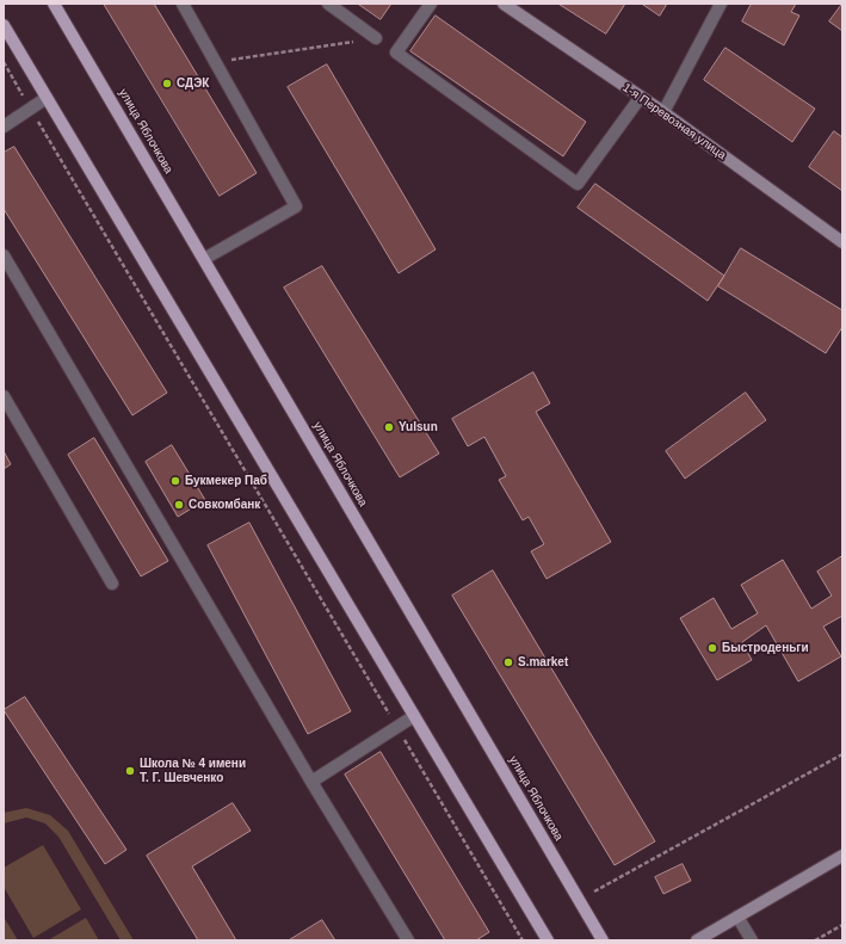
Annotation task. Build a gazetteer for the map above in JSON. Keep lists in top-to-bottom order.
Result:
{
  "streets": {
    "main road": ["1-я Перевозная улица", "улица Яблочкова"]
  },
  "places": [
    "СДЭК",
    "Yulsun",
    "Букмекер Паб",
    "Совкомбанк",
    "Быстроденьги",
    "S.market",
    "Школа № 4 имени Т. Г. Шевченко"
  ]
}
